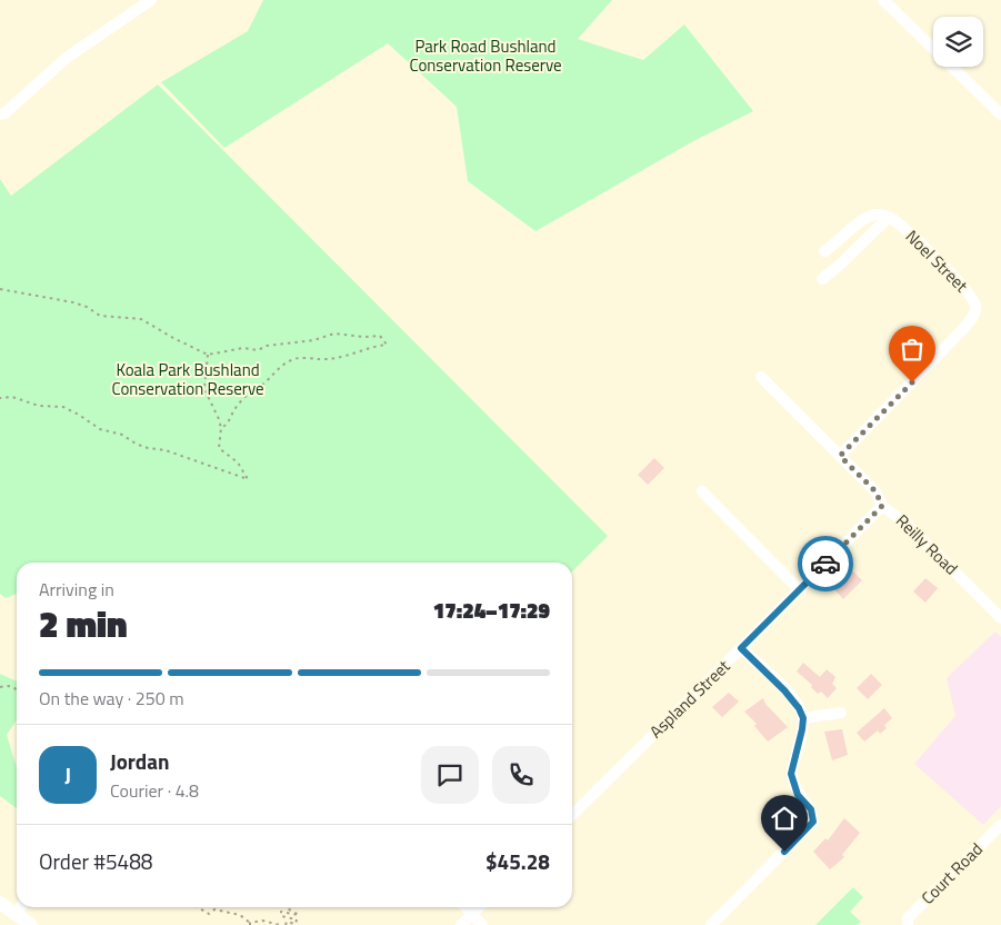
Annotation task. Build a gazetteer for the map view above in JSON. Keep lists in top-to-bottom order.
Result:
{
  "streets": {
    "street": [
      "Noel Street",
      "Reilly Road",
      "Aspland Street",
      "Court Road"
    ]
  },
  "crossings": [
    ["Noel Street", "Reilly Road"],
    ["Reilly Road", "Aspland Street"]
  ],
  "parks": ["Park Road Bushland Conservation Reserve", "Koala Park Bushland Conservation Reserve"],
  "page": {
    "heading": ["2 min", "Arriving in", "17:24–17:29"],
    "panel": [
      "Jordan",
      "Courier · 4.8",
      "Order #5488",
      "$45.28"
    ],
    "bar": "On the way · 250 m",
    "round": "J"
  }
}
